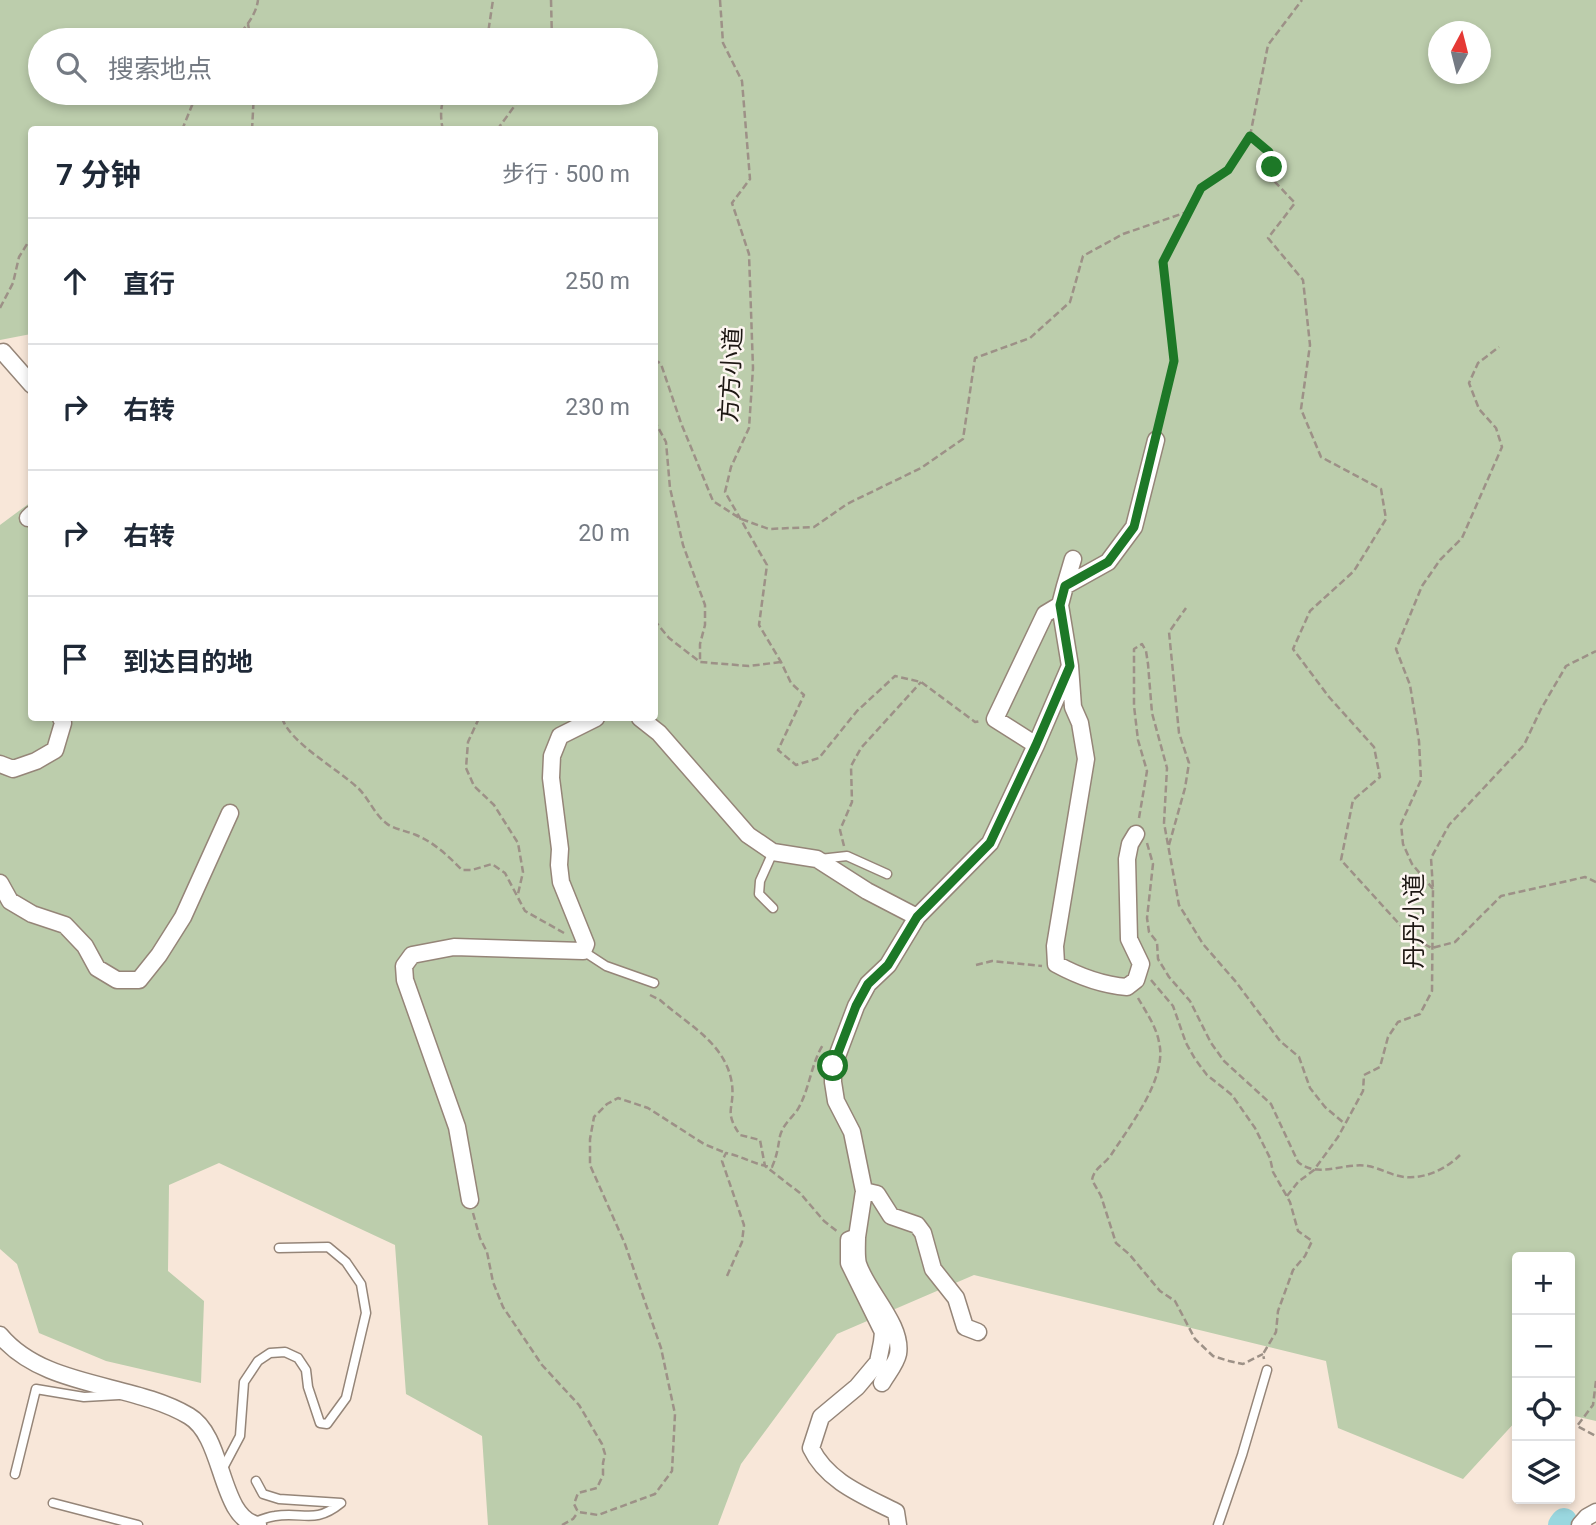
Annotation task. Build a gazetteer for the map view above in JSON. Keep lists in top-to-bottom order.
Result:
{
  "streets": {
    "path": ["方方小道", "丹丹小道"]
  },
  "north": "top",
  "page": {
    "search": "搜索地点",
    "heading": ["7 分钟", "步行 · 500 m"],
    "list": [
      ["直行", "250 m"],
      ["右转", "230 m"],
      ["右转", "20 m"],
      "到达目的地"
    ],
    "map_buttons": ["+", "−"]
  }
}
